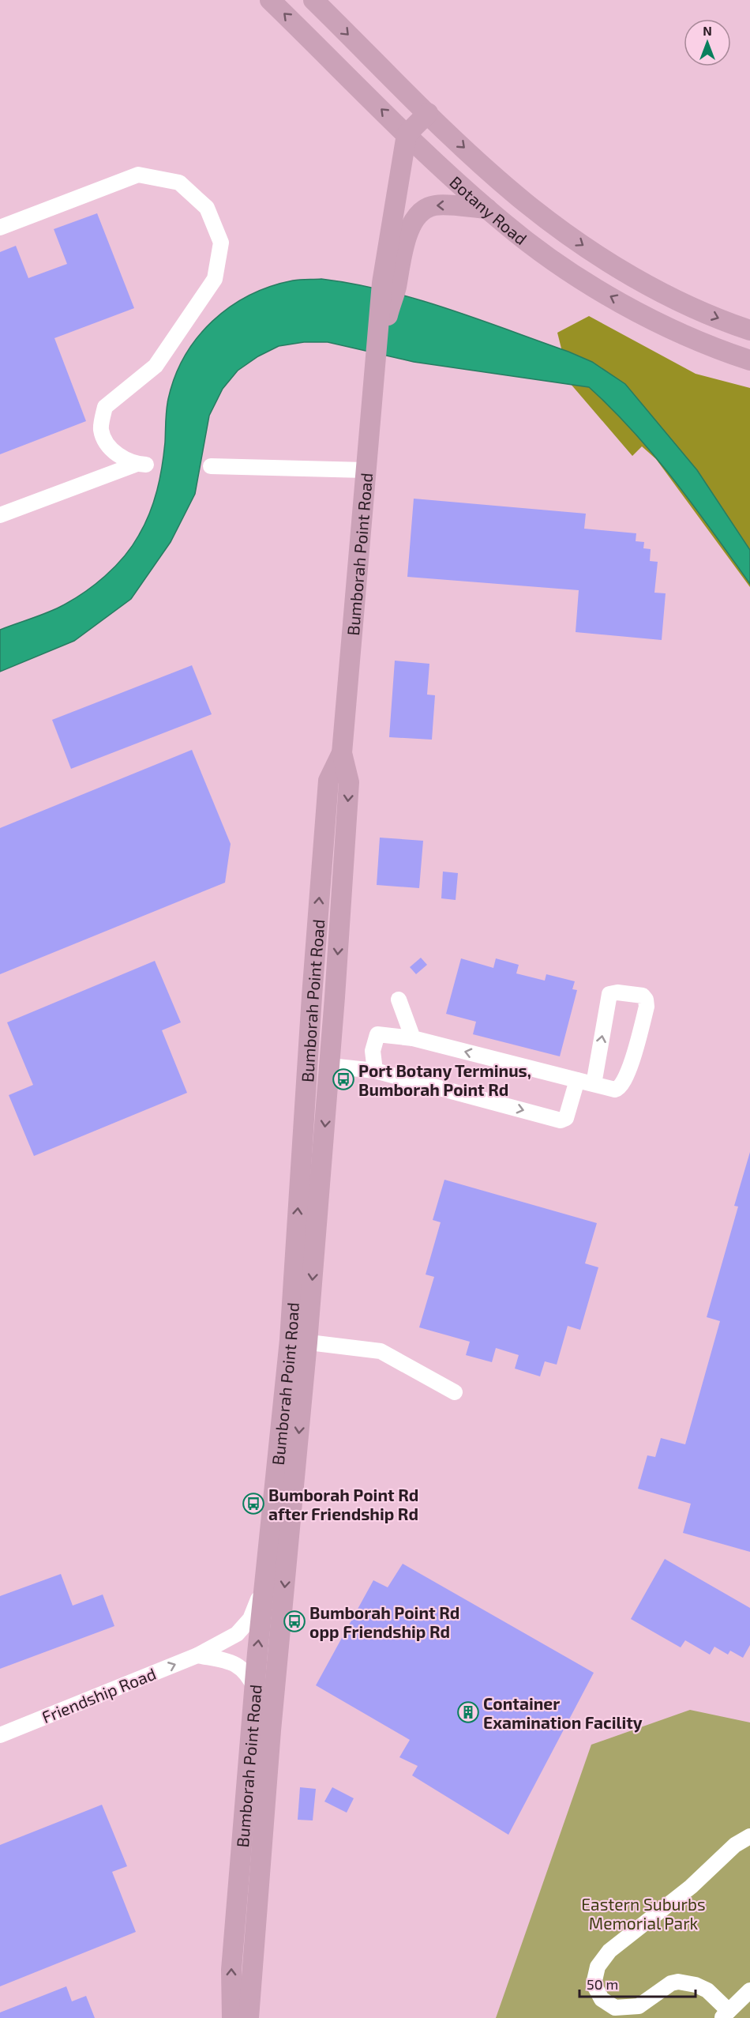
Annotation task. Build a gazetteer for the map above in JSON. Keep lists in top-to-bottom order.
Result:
{
  "streets": {
    "main road": ["Botany Road", "Bumborah Point Road"],
    "street": ["Friendship Road"]
  },
  "crossings": [
    ["Botany Road", "Bumborah Point Road"],
    ["Bumborah Point Road", "Friendship Road"]
  ],
  "one_way": ["Friendship Road"],
  "parks": ["Eastern Suburbs Memorial Park"],
  "places": {
    "bus stop": ["Port Botany Terminus, Bumborah Point Rd", "Bumborah Point Rd after Friendship Rd", "Bumborah Point Rd opp Friendship Rd"],
    "building": ["Container Examination Facility"]
  },
  "scale_bar": "50 m",
  "north": "top"
}
